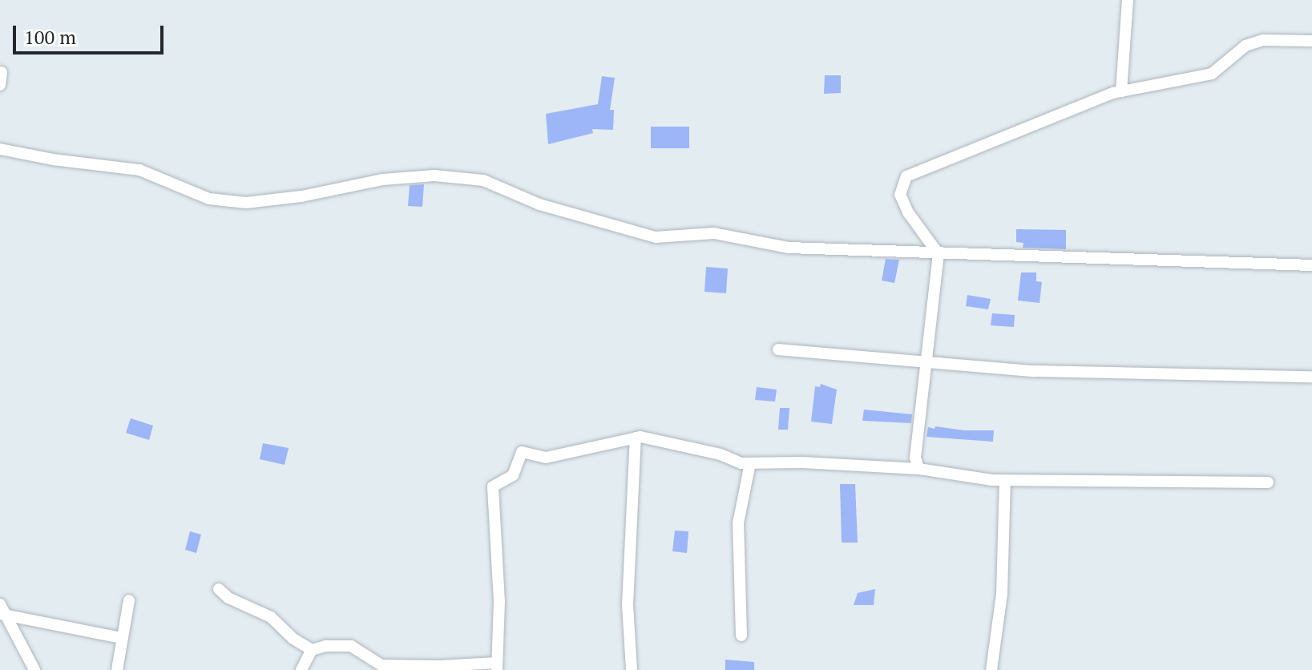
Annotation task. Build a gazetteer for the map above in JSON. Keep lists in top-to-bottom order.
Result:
{
  "scale_bar": "100 m"
}
